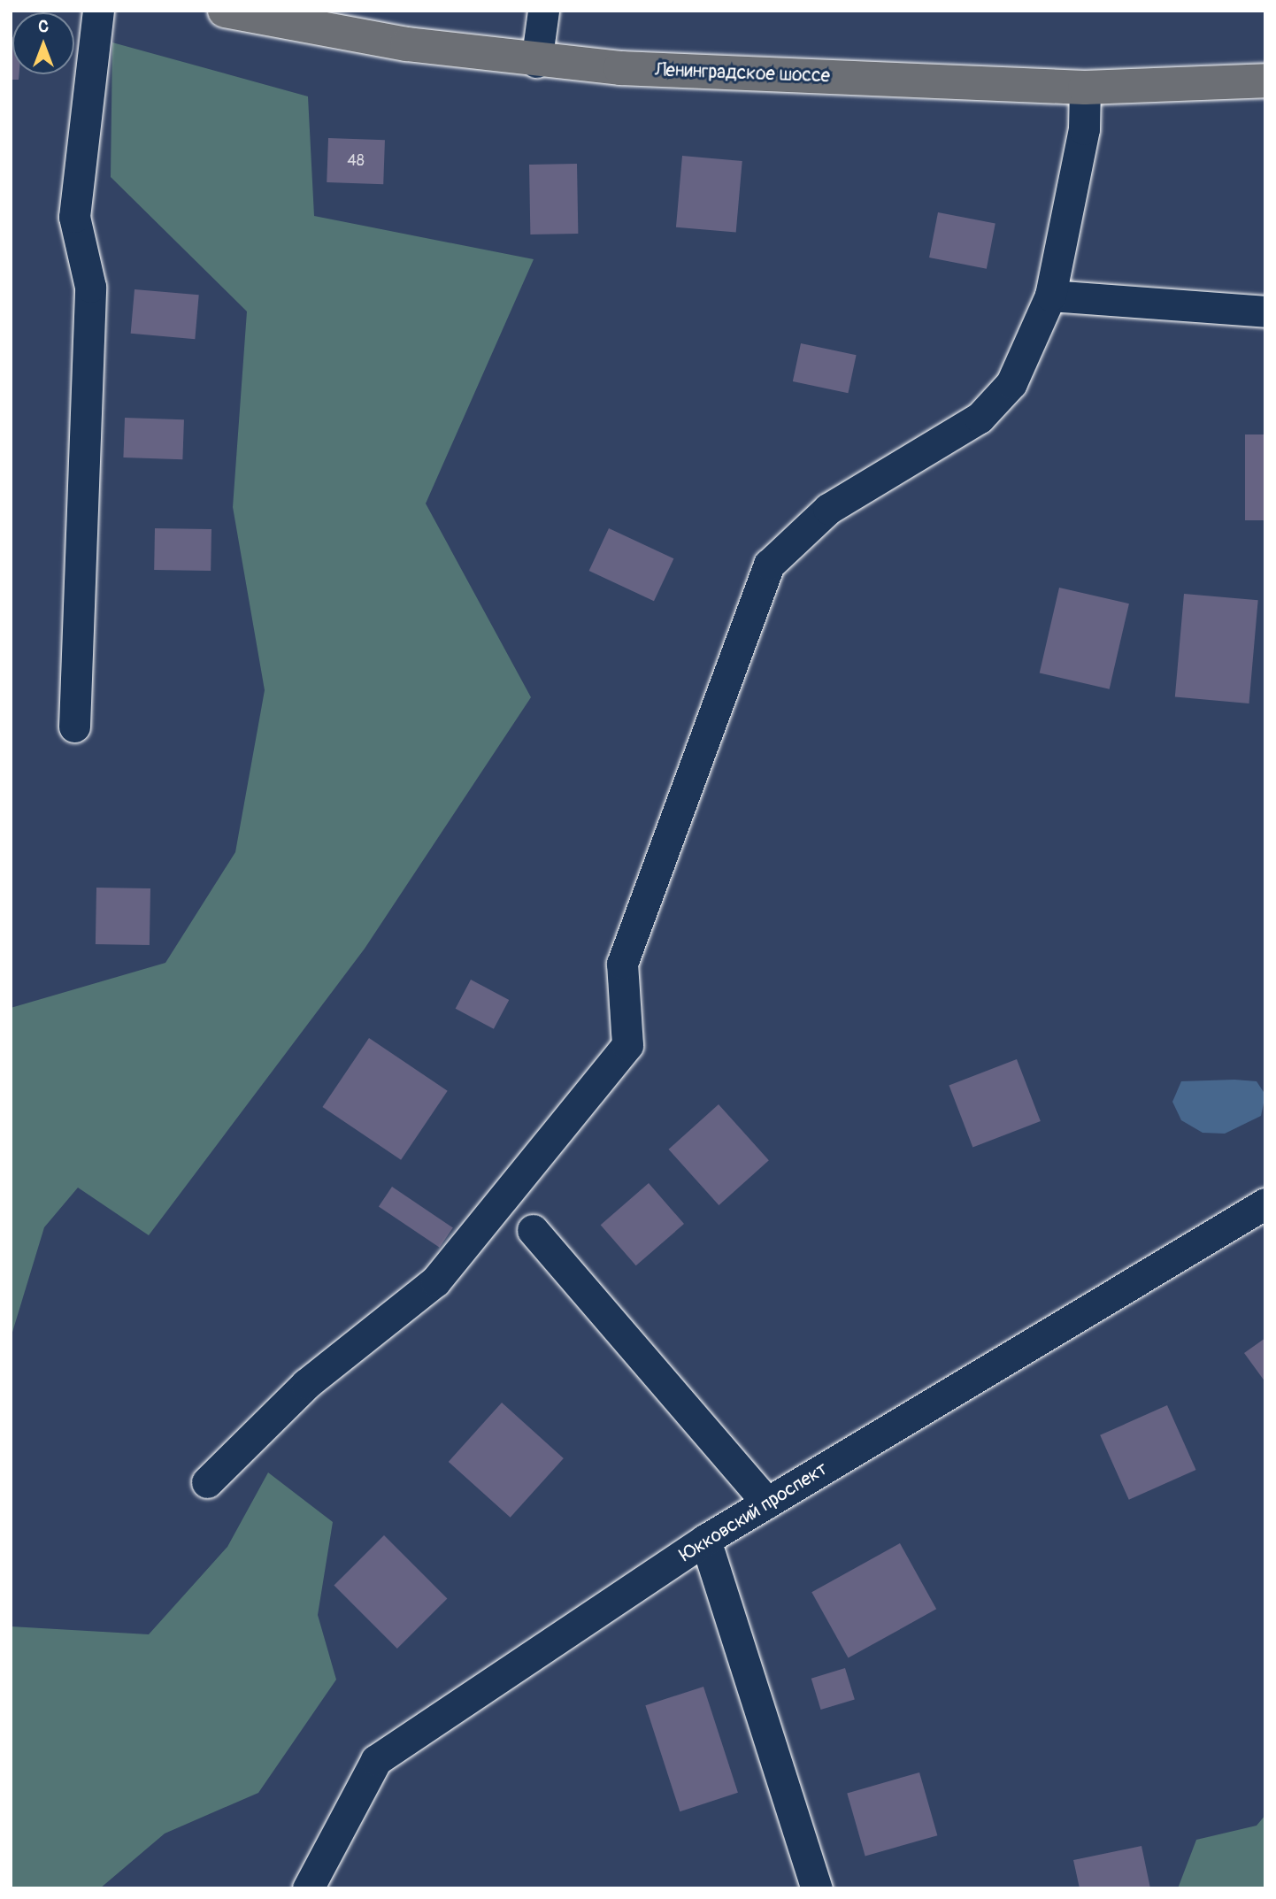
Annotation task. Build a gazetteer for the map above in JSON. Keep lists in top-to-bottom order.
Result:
{
  "streets": {
    "main road": ["Ленинградское шоссе"],
    "street": ["Юкковский проспект"]
  },
  "house_numbers": ["48"],
  "north": "top"
}
